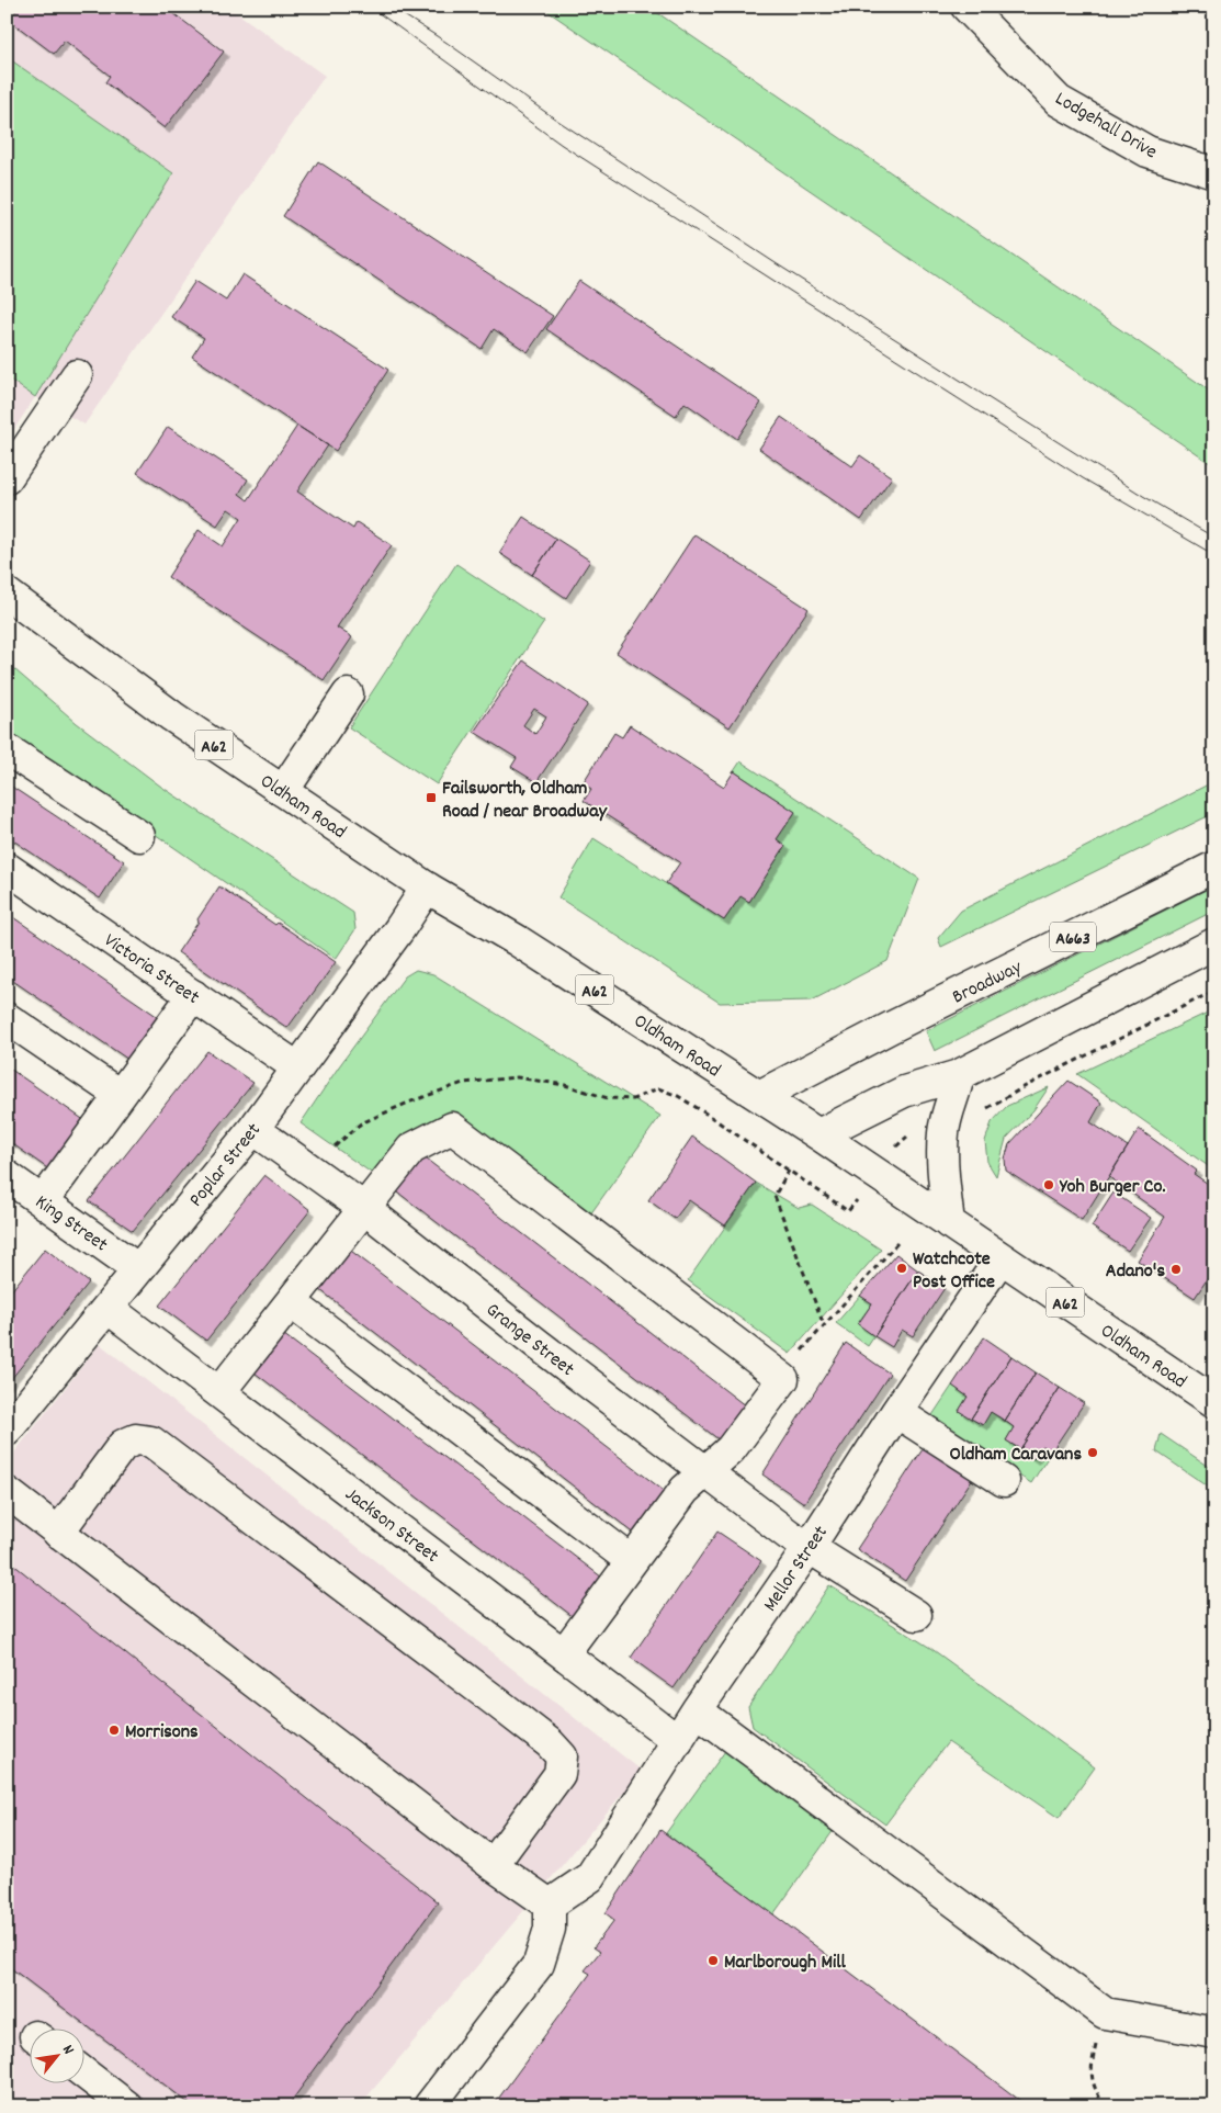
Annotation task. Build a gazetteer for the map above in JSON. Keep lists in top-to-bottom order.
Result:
{
  "streets": {
    "main road": [
      "Lodgehall Drive",
      "A62",
      "Oldham Road",
      "A663",
      "Victoria Street",
      "Broadway",
      "Poplar Street",
      "King Street",
      "Grange Street",
      "Jackson Street",
      "Mellor Street"
    ]
  },
  "crossings": [
    ["Oldham Road", "Broadway"],
    ["Oldham Road", "Poplar Street"],
    ["Oldham Road", "Mellor Street"],
    ["Victoria Street", "Poplar Street"],
    ["Poplar Street", "King Street"],
    ["Poplar Street", "Grange Street"],
    ["Poplar Street", "Jackson Street"],
    ["Grange Street", "Mellor Street"],
    ["Jackson Street", "Mellor Street"]
  ],
  "places": {
    "transit": ["Failsworth, Oldham Road / near Broadway"],
    "other": [
      "Yoh Burger Co.",
      "Watchcote Post Office",
      "Adano's",
      "Oldham Caravans",
      "Morrisons",
      "Marlborough Mill"
    ]
  },
  "north": "top right"
}
